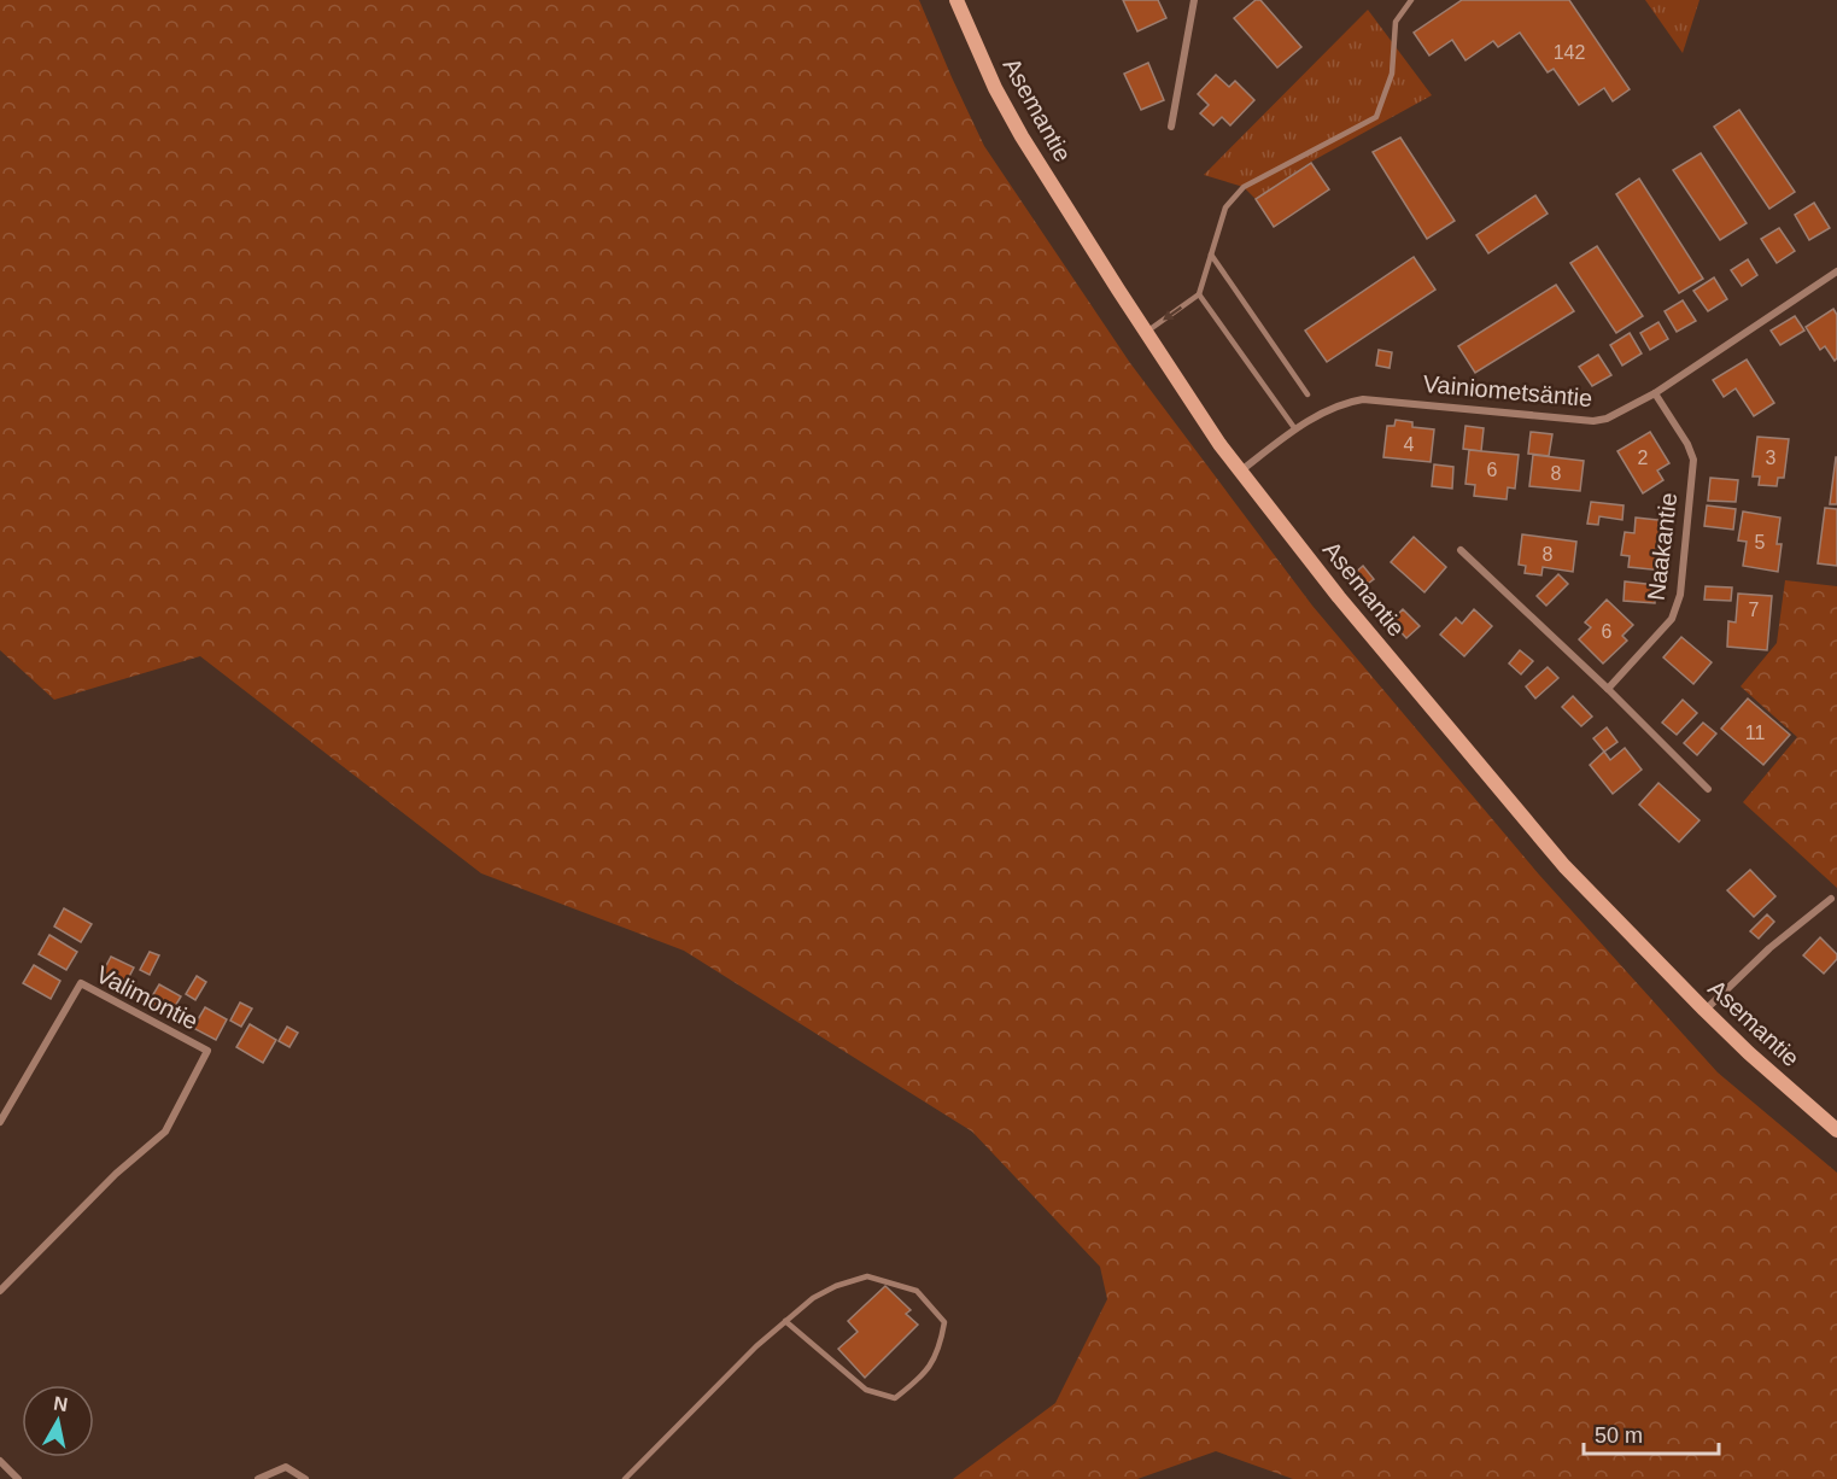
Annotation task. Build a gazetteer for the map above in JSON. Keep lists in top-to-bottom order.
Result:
{
  "streets": {
    "main road": ["Asemantie"],
    "street": ["Vainiometsäntie", "Naakantie", "Valimontie"]
  },
  "crossings": [
    ["Asemantie", "Vainiometsäntie"],
    ["Vainiometsäntie", "Naakantie"]
  ],
  "house_numbers": [
    "142",
    "4",
    "2",
    "3",
    "6",
    "8",
    "5",
    "8",
    "7",
    "6",
    "11"
  ],
  "scale_bar": "50 m",
  "north": "top"
}
